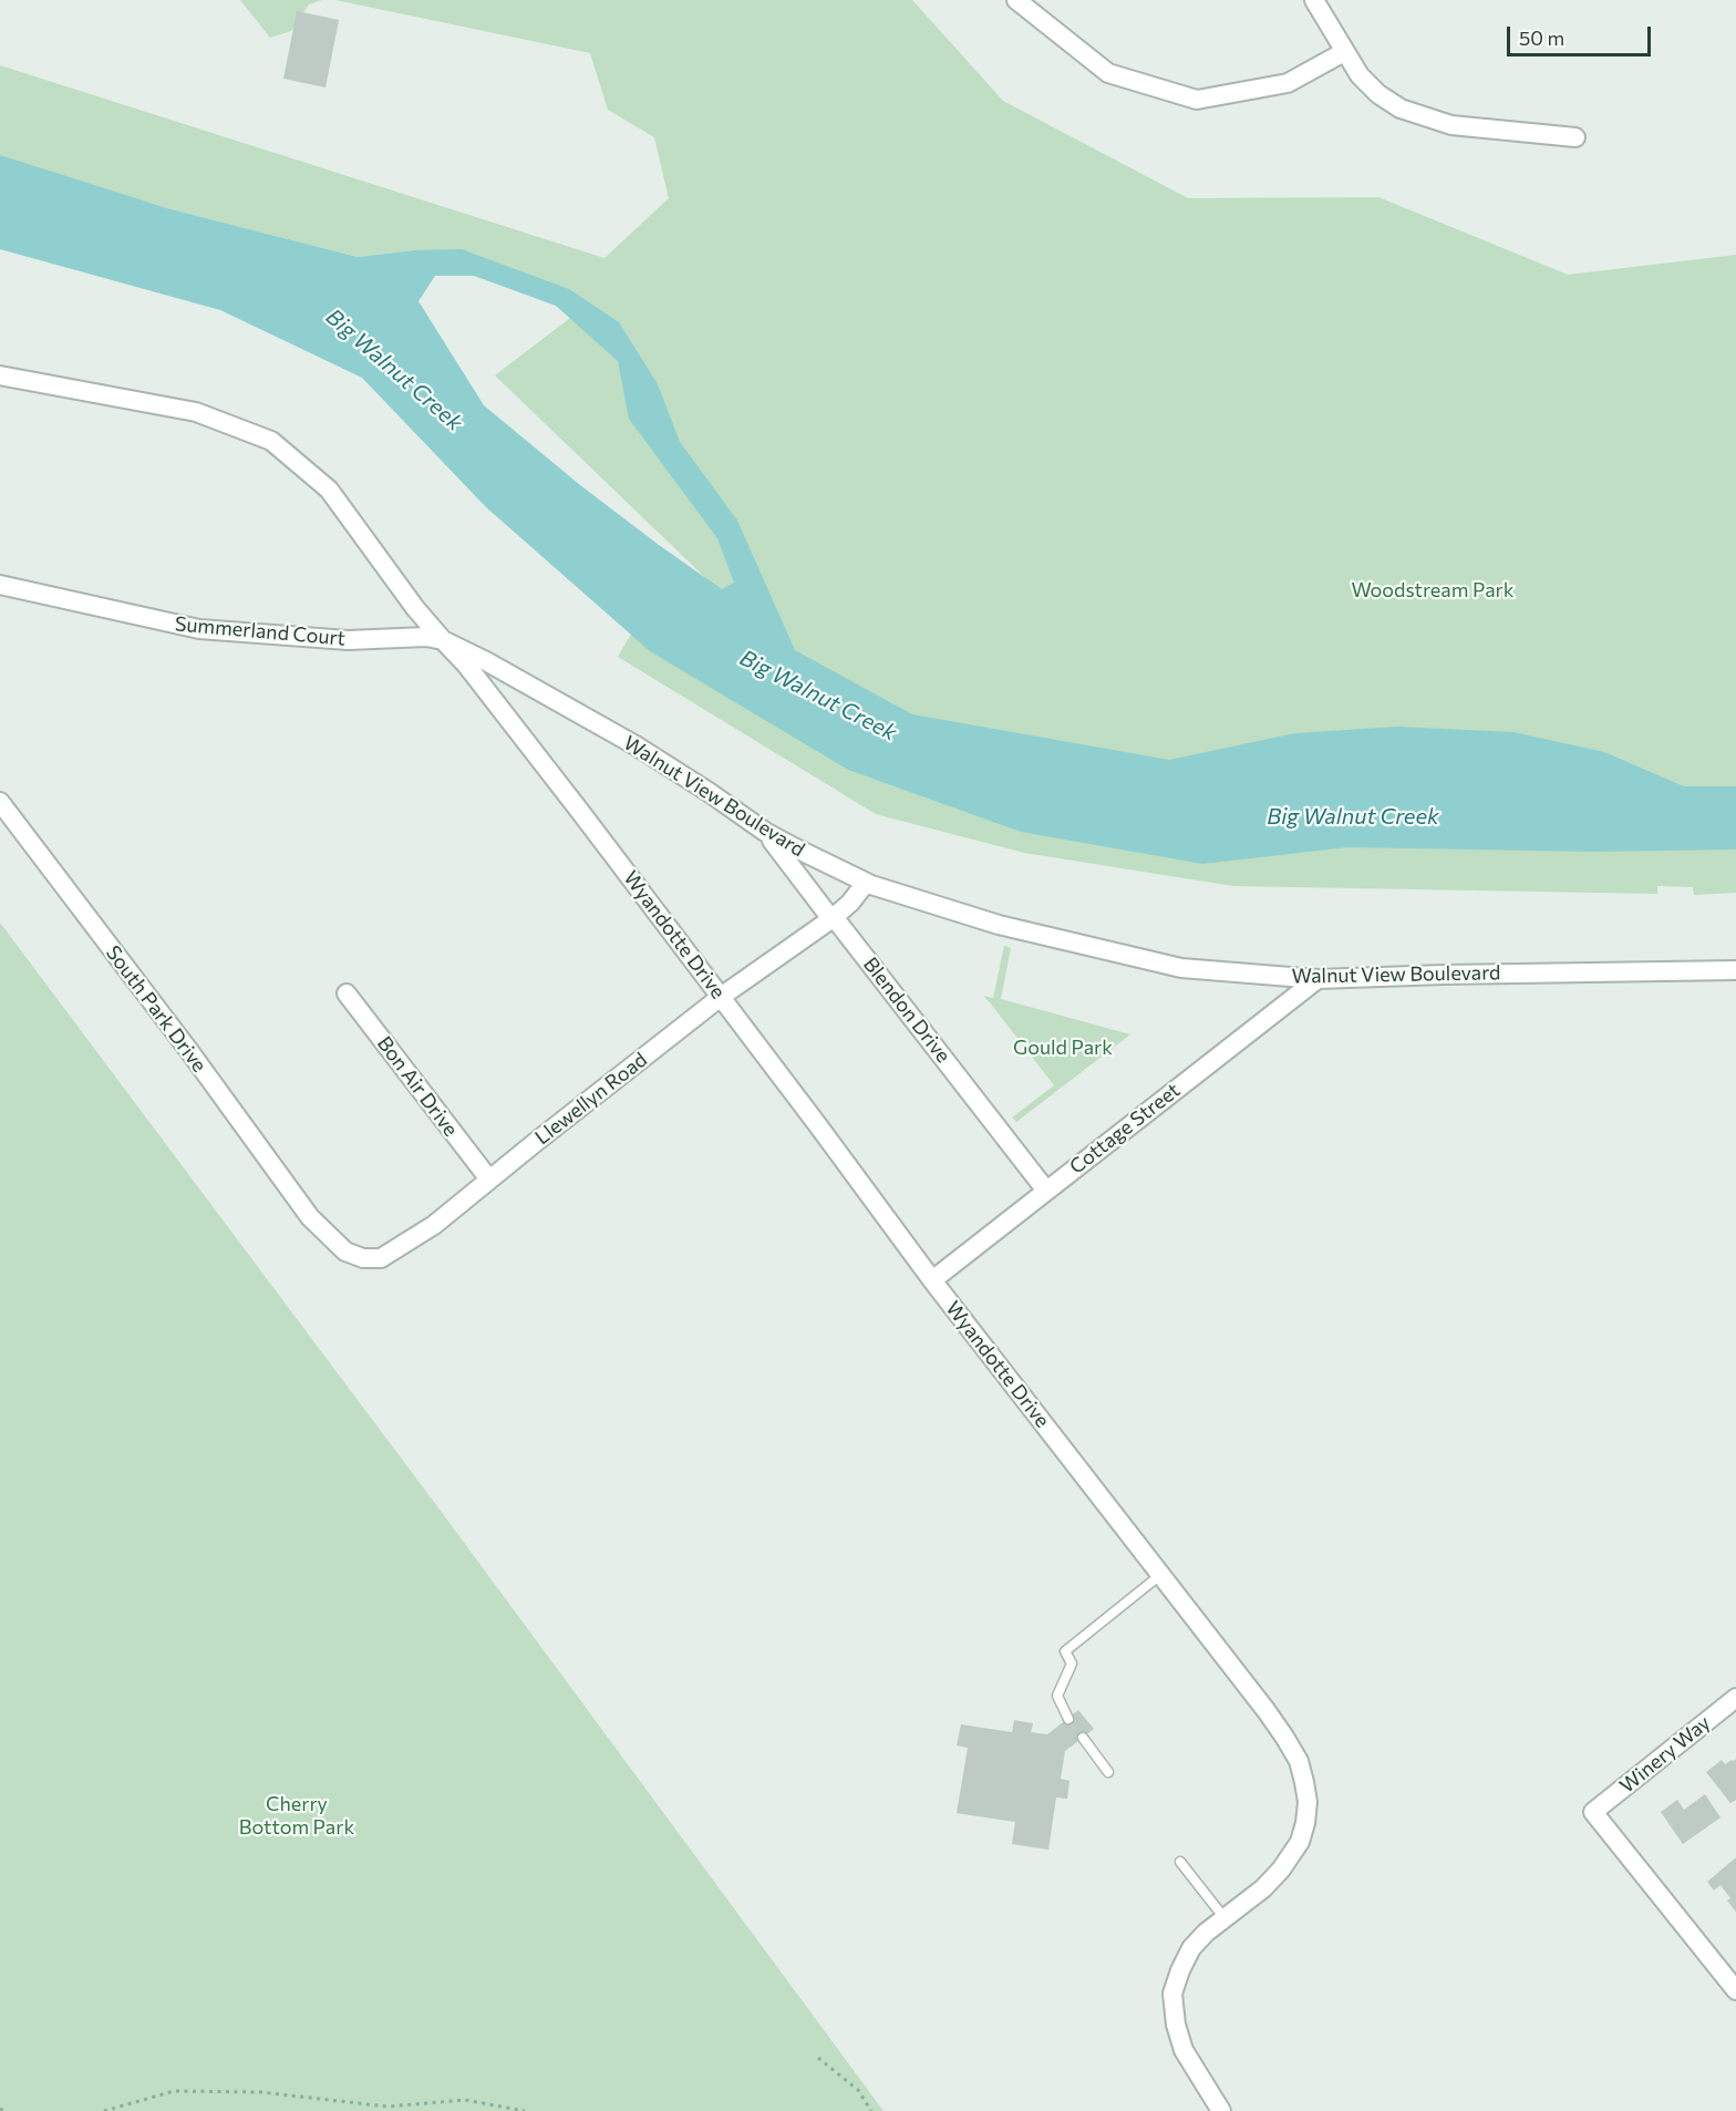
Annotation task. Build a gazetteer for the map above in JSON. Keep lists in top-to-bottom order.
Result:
{
  "streets": {
    "street": [
      "Summerland Court",
      "Walnut View Boulevard",
      "Wyandotte Drive",
      "South Park Drive",
      "Blendon Drive",
      "Bon Air Drive",
      "Llewellyn Road",
      "Cottage Street",
      "Winery Way"
    ]
  },
  "crossings": [
    ["Summerland Court", "Walnut View Boulevard"],
    ["Summerland Court", "Wyandotte Drive"],
    ["Walnut View Boulevard", "Wyandotte Drive"],
    ["Walnut View Boulevard", "Blendon Drive"],
    ["Walnut View Boulevard", "Llewellyn Road"],
    ["Walnut View Boulevard", "Cottage Street"],
    ["Wyandotte Drive", "Llewellyn Road"],
    ["Wyandotte Drive", "Cottage Street"],
    ["South Park Drive", "Llewellyn Road"],
    ["Blendon Drive", "Llewellyn Road"],
    ["Blendon Drive", "Cottage Street"],
    ["Bon Air Drive", "Llewellyn Road"]
  ],
  "water": ["Big Walnut Creek"],
  "parks": ["Woodstream Park", "Gould Park", "Cherry Bottom Park"],
  "scale_bar": "50 m"
}
